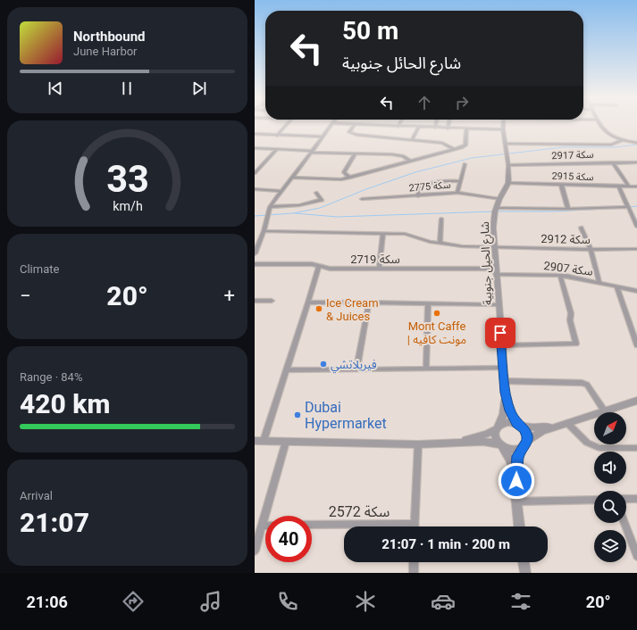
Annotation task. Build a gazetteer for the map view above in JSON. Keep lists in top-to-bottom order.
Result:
{
  "streets": {
    "street": [
      "سكة 2917",
      "سكة 2915",
      "سكة 2775",
      "سكة 2912",
      "سكة 2719",
      "شارع الحيل جنوبية",
      "سكة 2907",
      "سكة 2572"
    ]
  },
  "crossings": [
    ["سكة 2917", "شارع الحيل جنوبية"],
    ["سكة 2915", "شارع الحيل جنوبية"],
    ["سكة 2775", "شارع الحيل جنوبية"],
    ["سكة 2912", "شارع الحيل جنوبية"],
    ["سكة 2719", "شارع الحيل جنوبية"],
    ["سكة 2719", "سكة 2907"],
    ["شارع الحيل جنوبية", "سكة 2907"]
  ],
  "places": [
    "Ice Cream & Juices",
    "Mont Caffe | مونت كافيه",
    "فيريلاتشي",
    "Dubai Hypermarket"
  ],
  "north": "top right",
  "page": {
    "turn": ["50 m", "شارع الحائل جنوبية"],
    "song": ["Northbound", "June Harbor"],
    "tile": [
      "Climate",
      ["Range · 84%", "420 km"],
      ["Arrival", "21:07"]
    ],
    "heat": ["−", "20°", "+"],
    "limit": "40",
    "trip": "21:07 · 1 min · 200 m",
    "tabs": ["21:06", "20°"],
    "gauge": ["33", "km/h"]
  }
}
